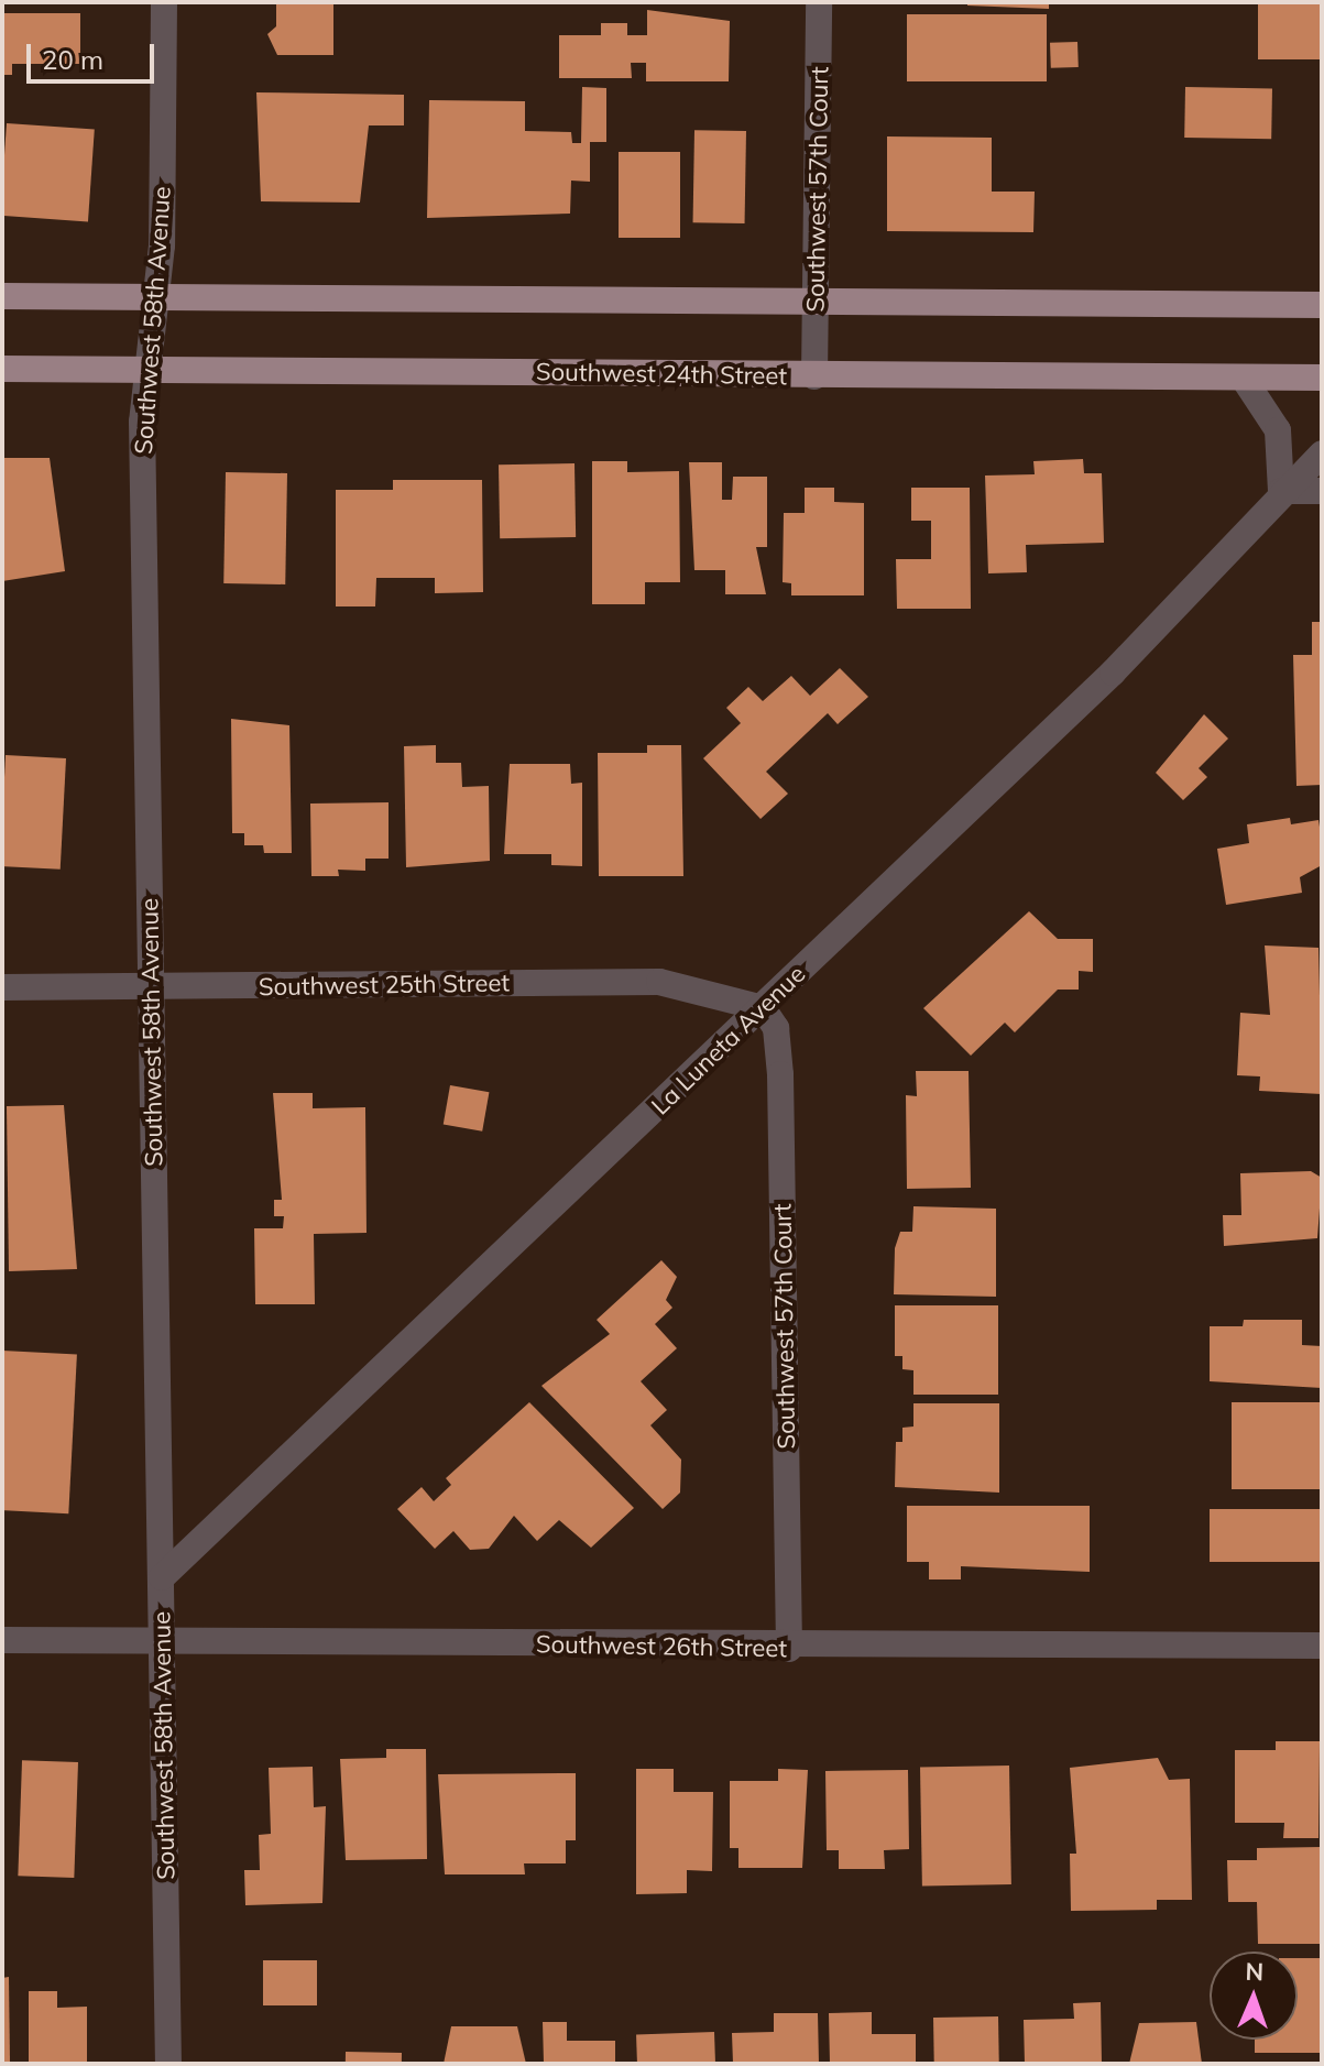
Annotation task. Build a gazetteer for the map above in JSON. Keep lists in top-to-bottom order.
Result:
{
  "streets": {
    "main road": ["Southwest 24th Street"],
    "street": [
      "Southwest 57th Court",
      "Southwest 58th Avenue",
      "Southwest 25th Street",
      "La Luneta Avenue",
      "Southwest 26th Street"
    ]
  },
  "crossings": [
    ["Southwest 57th Court", "Southwest 24th Street"],
    ["Southwest 57th Court", "Southwest 25th Street"],
    ["Southwest 57th Court", "La Luneta Avenue"],
    ["Southwest 57th Court", "Southwest 26th Street"],
    ["Southwest 58th Avenue", "Southwest 24th Street"],
    ["Southwest 58th Avenue", "Southwest 25th Street"],
    ["Southwest 58th Avenue", "La Luneta Avenue"],
    ["Southwest 58th Avenue", "Southwest 26th Street"],
    ["Southwest 25th Street", "La Luneta Avenue"]
  ],
  "scale_bar": "20 m",
  "north": "top"
}
